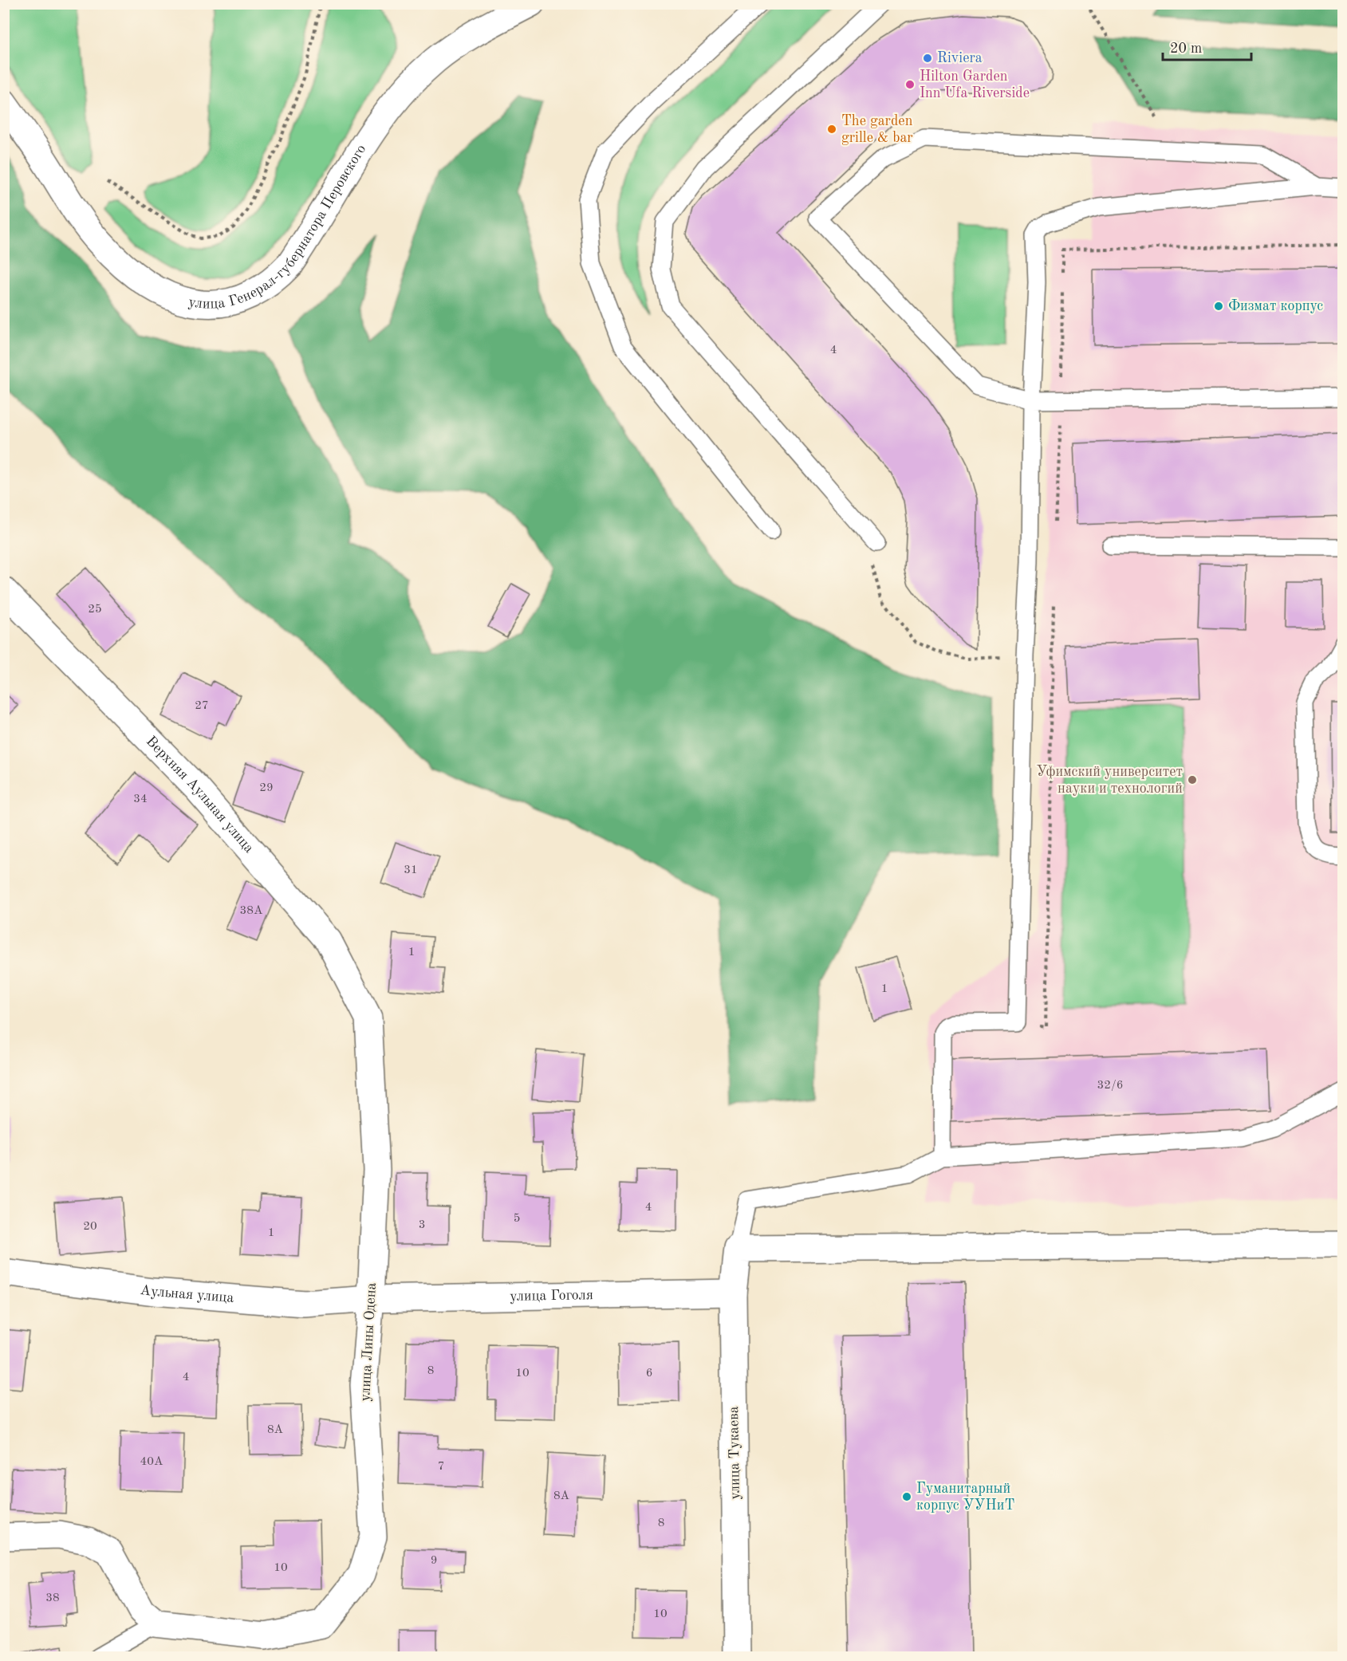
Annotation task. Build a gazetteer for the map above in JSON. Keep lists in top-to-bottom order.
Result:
{
  "streets": {
    "street": [
      "улица Генерал-губернатора Перовского",
      "Верхняя Аульная улица",
      "Аульная улица",
      "улица Гоголя",
      "улица Лины Одена",
      "улица Тукаева"
    ]
  },
  "crossings": [
    ["Верхняя Аульная улица", "улица Лины Одена"],
    ["Аульная улица", "улица Гоголя"],
    ["Аульная улица", "улица Лины Одена"],
    ["улица Гоголя", "улица Лины Одена"],
    ["улица Гоголя", "улица Тукаева"]
  ],
  "places": [
    "Riviera",
    "Hilton Garden Inn Ufa Riverside",
    "The garden grille & bar",
    "Физмат корпус",
    "Уфимский университет науки и технологий",
    "Гуманитарный корпус УУНиТ"
  ],
  "house_numbers": [
    "4",
    "25",
    "27",
    "29",
    "34",
    "31",
    "38А",
    "1",
    "1",
    "32/6",
    "4",
    "5",
    "3",
    "20",
    "1",
    "8",
    "10",
    "6",
    "4",
    "8А",
    "40А",
    "7",
    "8А",
    "8",
    "9",
    "10",
    "38",
    "10"
  ],
  "scale_bar": "20 m"
}
